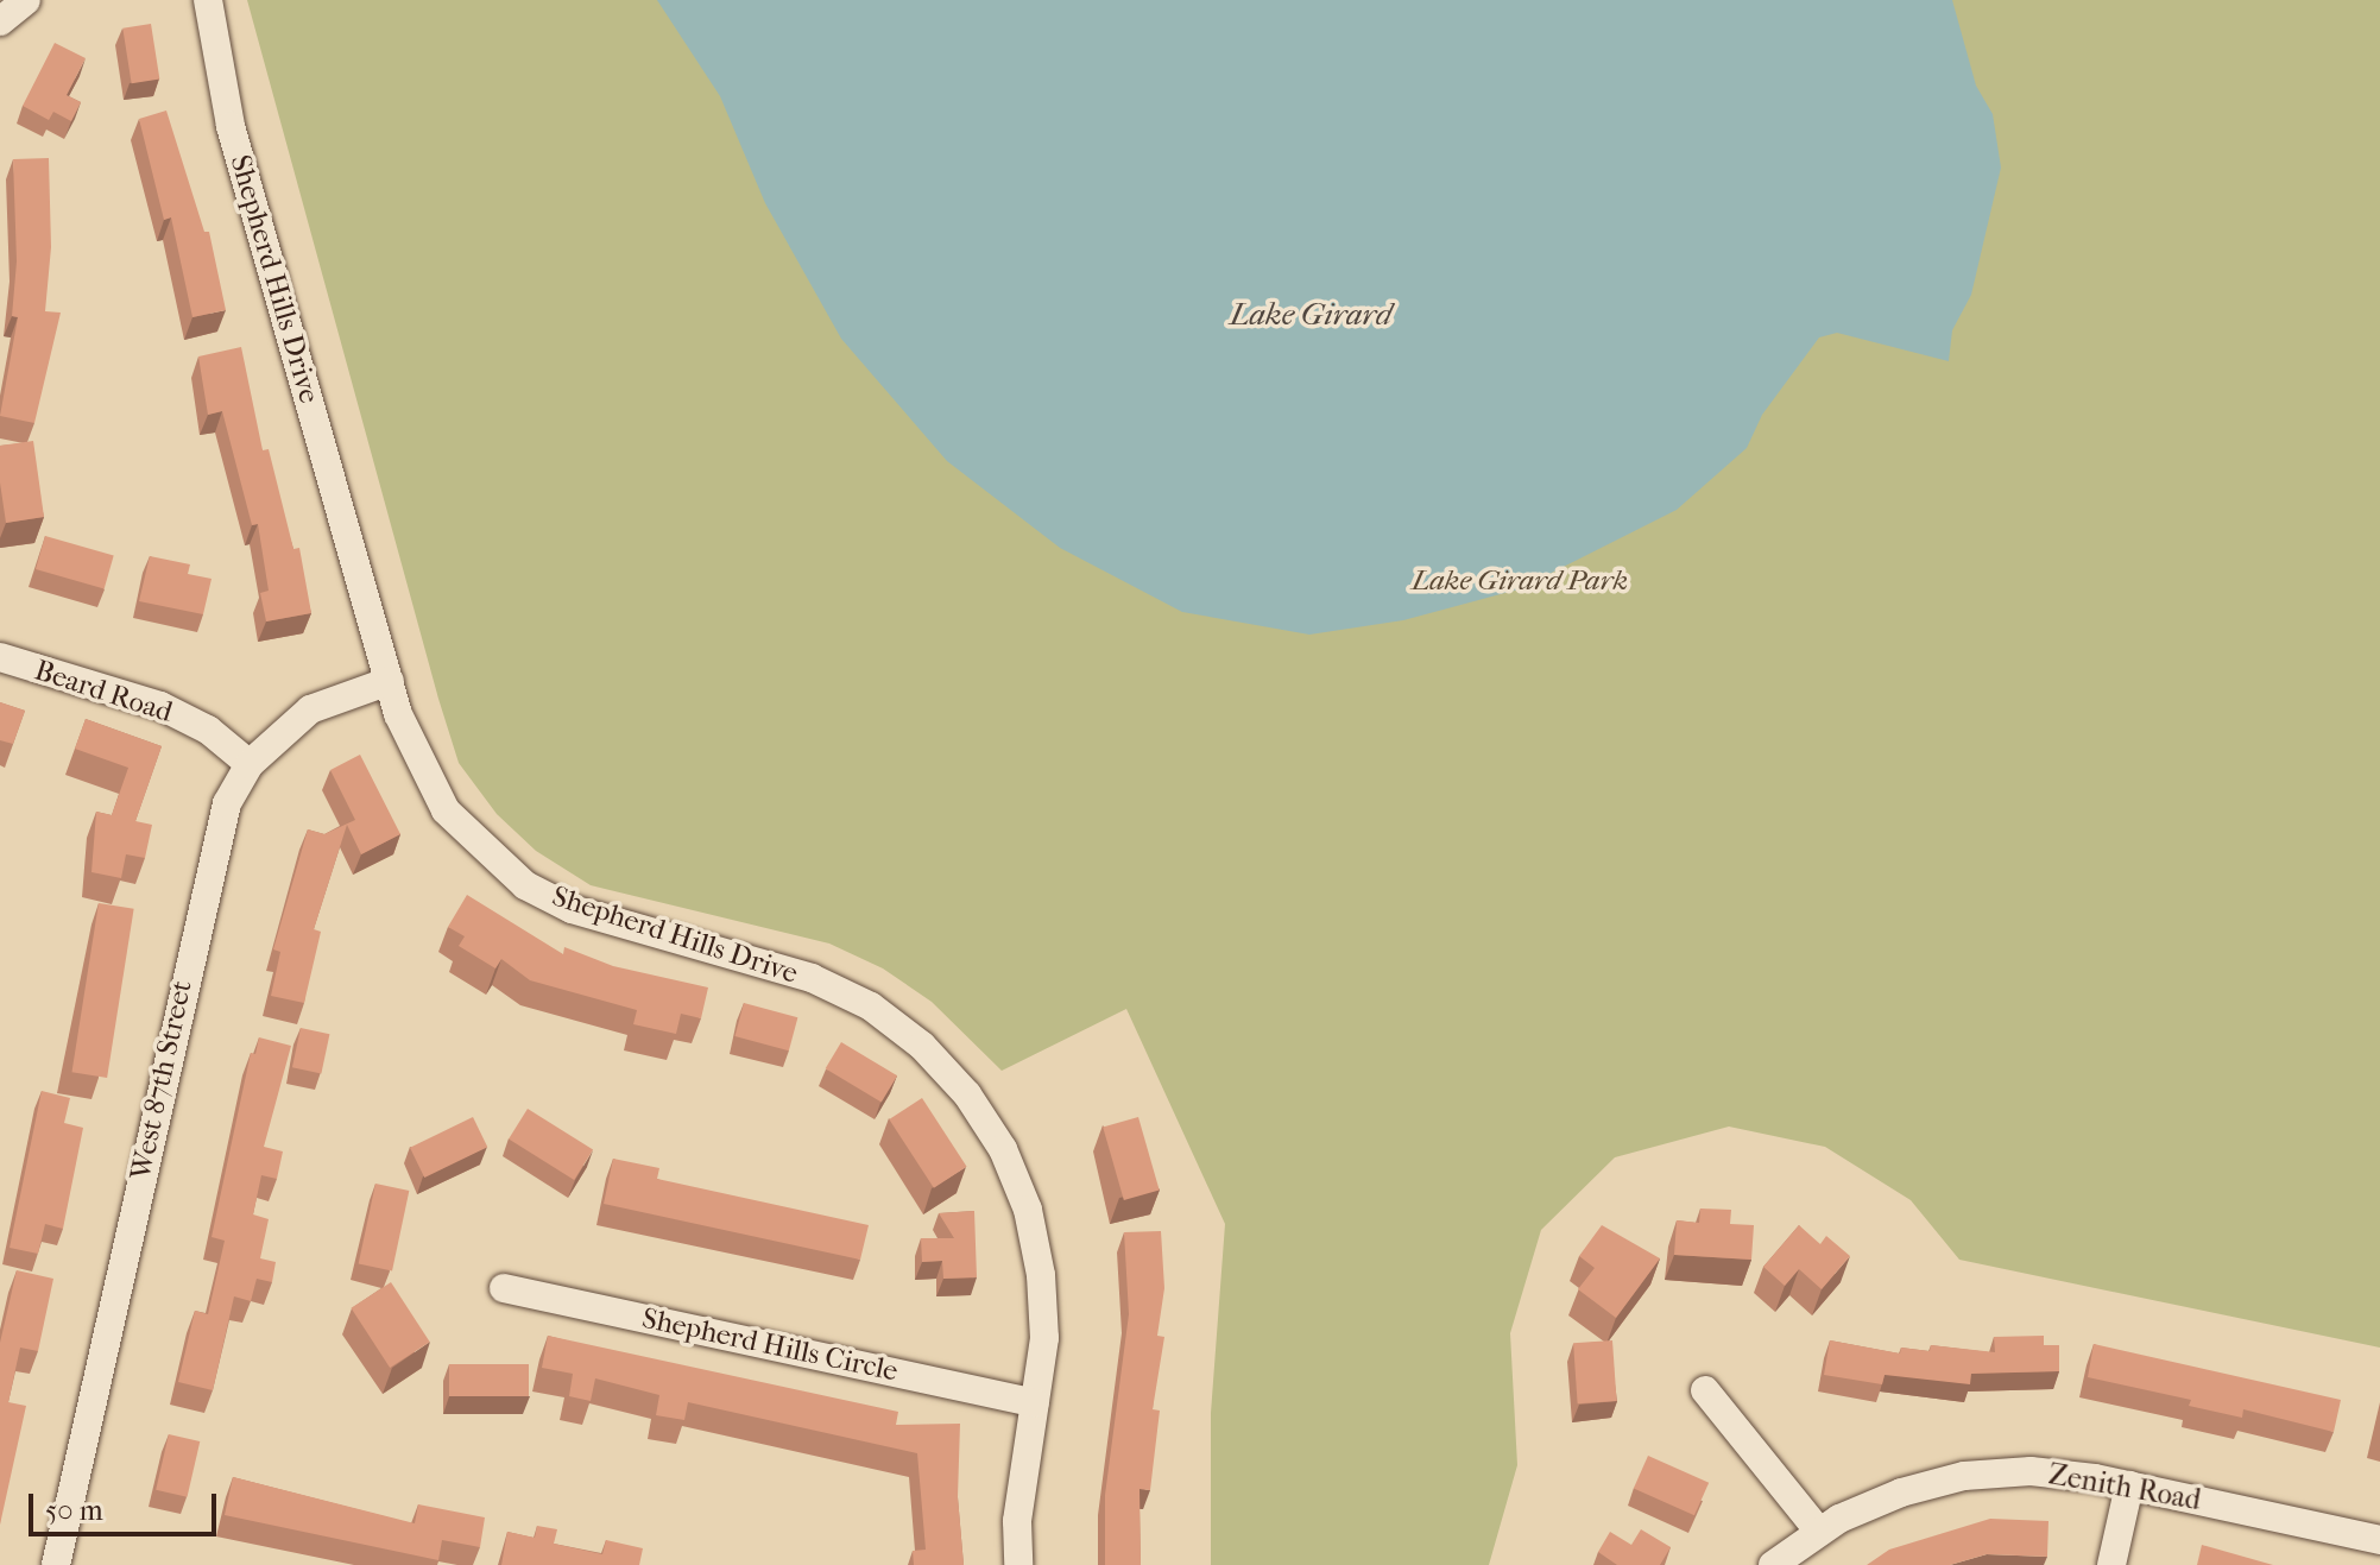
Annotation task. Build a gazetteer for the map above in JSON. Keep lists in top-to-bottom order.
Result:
{
  "streets": {
    "street": [
      "Shepherd Hills Drive",
      "Beard Road",
      "West 87th Street",
      "Shepherd Hills Circle",
      "Zenith Road"
    ]
  },
  "crossings": [
    ["Shepherd Hills Drive", "West 87th Street"],
    ["Shepherd Hills Drive", "Shepherd Hills Circle"],
    ["Beard Road", "West 87th Street"]
  ],
  "water": ["Lake Girard"],
  "parks": ["Lake Girard Park"],
  "scale_bar": "50 m"
}
